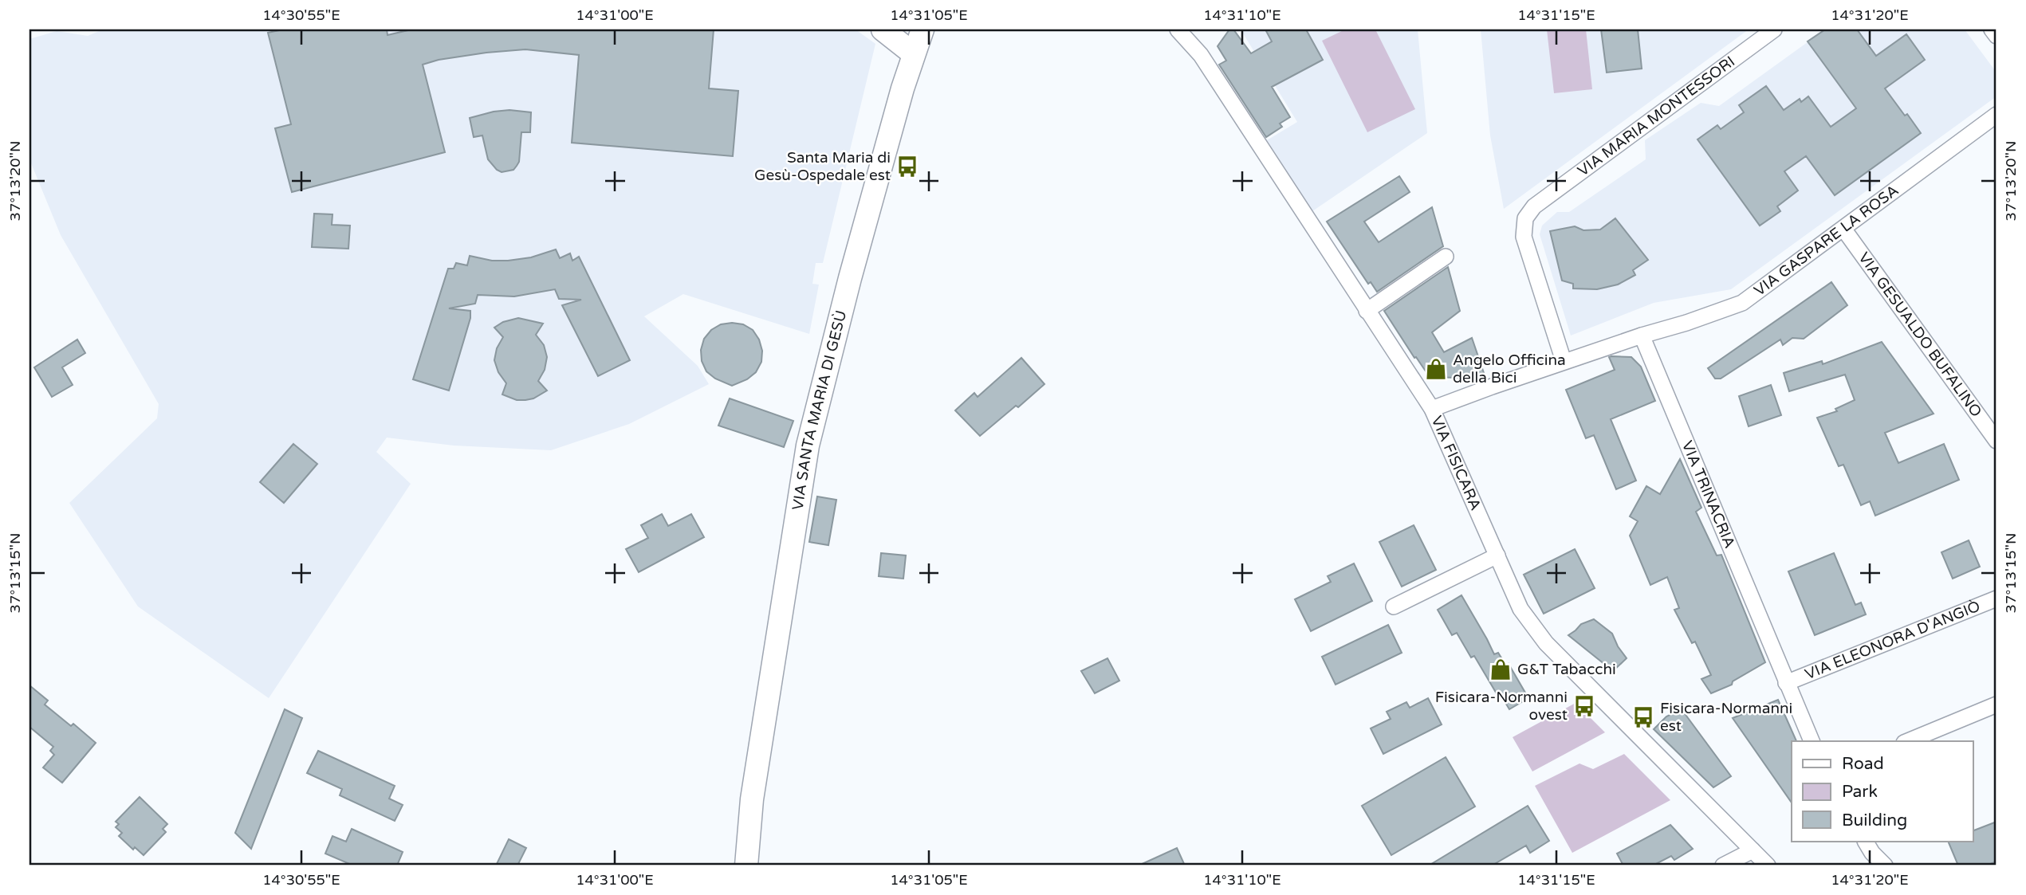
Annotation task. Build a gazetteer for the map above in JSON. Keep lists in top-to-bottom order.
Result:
{
  "streets": {
    "main road": ["VIA SANTA MARIA DI GESÙ"],
    "street": [
      "VIA MARIA MONTESSORI",
      "VIA GASPARE LA ROSA",
      "VIA GESUALDO BUFALINO",
      "VIA FISICARA",
      "VIA TRINACRIA",
      "VIA ELEONORA D'ANGIÒ"
    ]
  },
  "crossings": [
    ["VIA GASPARE LA ROSA", "VIA GESUALDO BUFALINO"],
    ["VIA GASPARE LA ROSA", "VIA TRINACRIA"],
    ["VIA TRINACRIA", "VIA ELEONORA D'ANGIÒ"]
  ],
  "places": {
    "bus stop": ["Santa Maria di Gesù-Ospedale est", "Fisicara-Normanni ovest", "Fisicara-Normanni est"],
    "shop": ["Angelo Officina della Bici", "G&T Tabacchi"]
  },
  "legend": ["Road", "Park", "Building"],
  "coordinates": [
    "14°30'55\"E",
    "14°31'00\"E",
    "14°31'05\"E",
    "14°31'10\"E",
    "14°31'15\"E",
    "14°31'20\"E",
    "37°13'20\"N",
    "37°13'15\"N"
  ]
}
